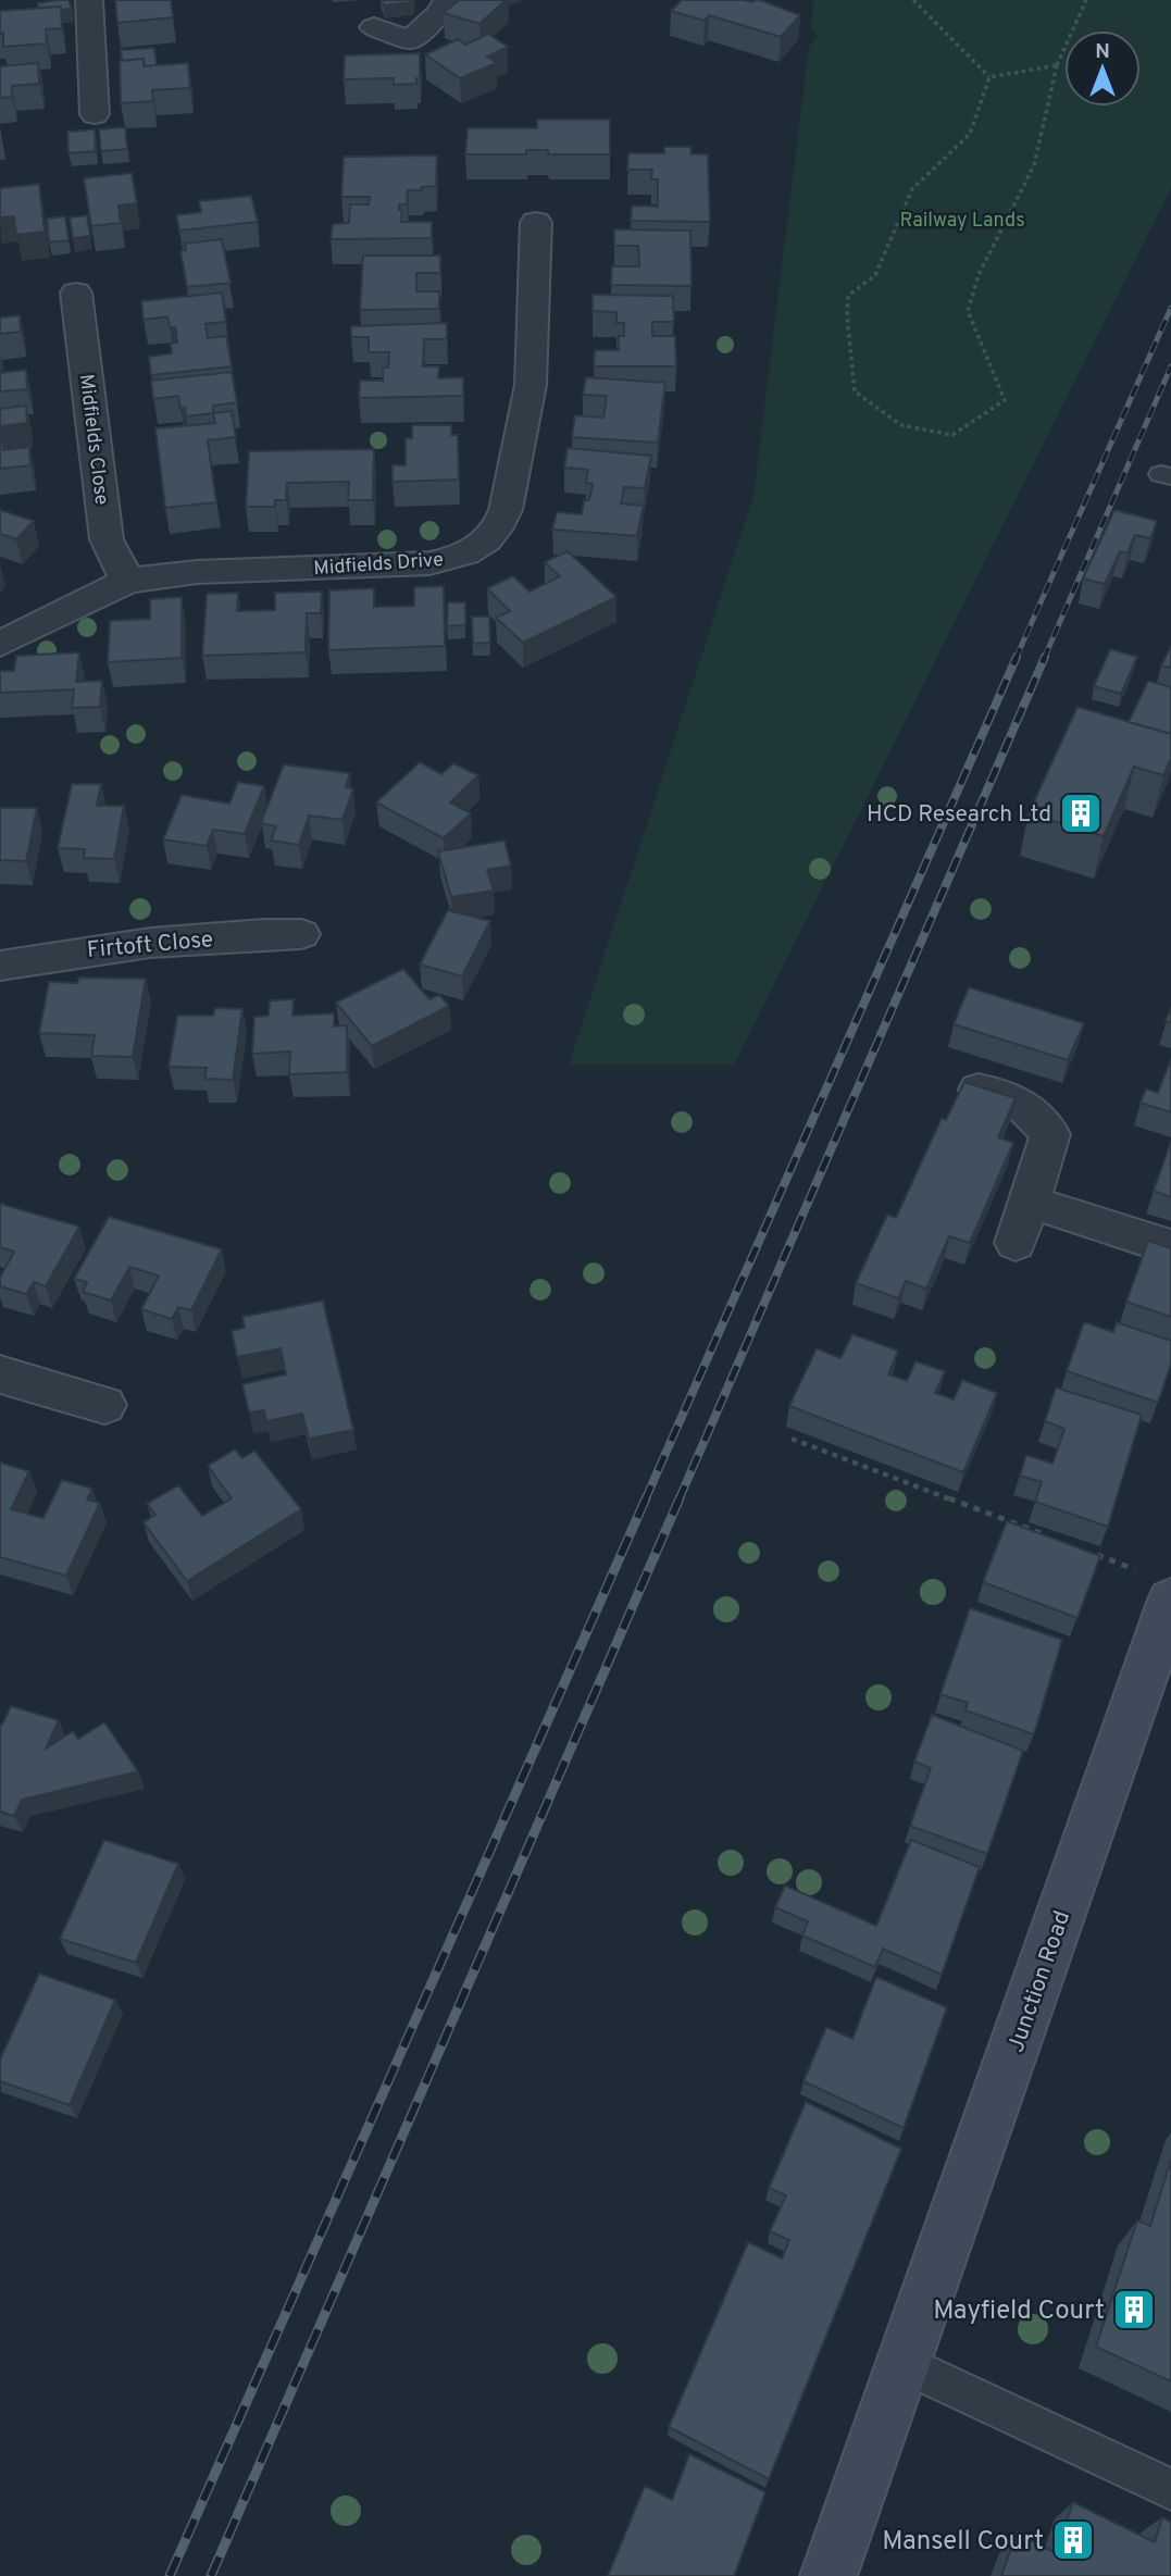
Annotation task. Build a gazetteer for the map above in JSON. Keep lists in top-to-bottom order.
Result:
{
  "streets": {
    "street": [
      "Midfields Close",
      "Midfields Drive",
      "Firtoft Close",
      "Junction Road"
    ]
  },
  "crossings": [
    ["Midfields Close", "Midfields Drive"]
  ],
  "parks": ["Railway Lands"],
  "places": {
    "building": ["HCD Research Ltd", "Mayfield Court", "Mansell Court"]
  },
  "north": "top"
}
